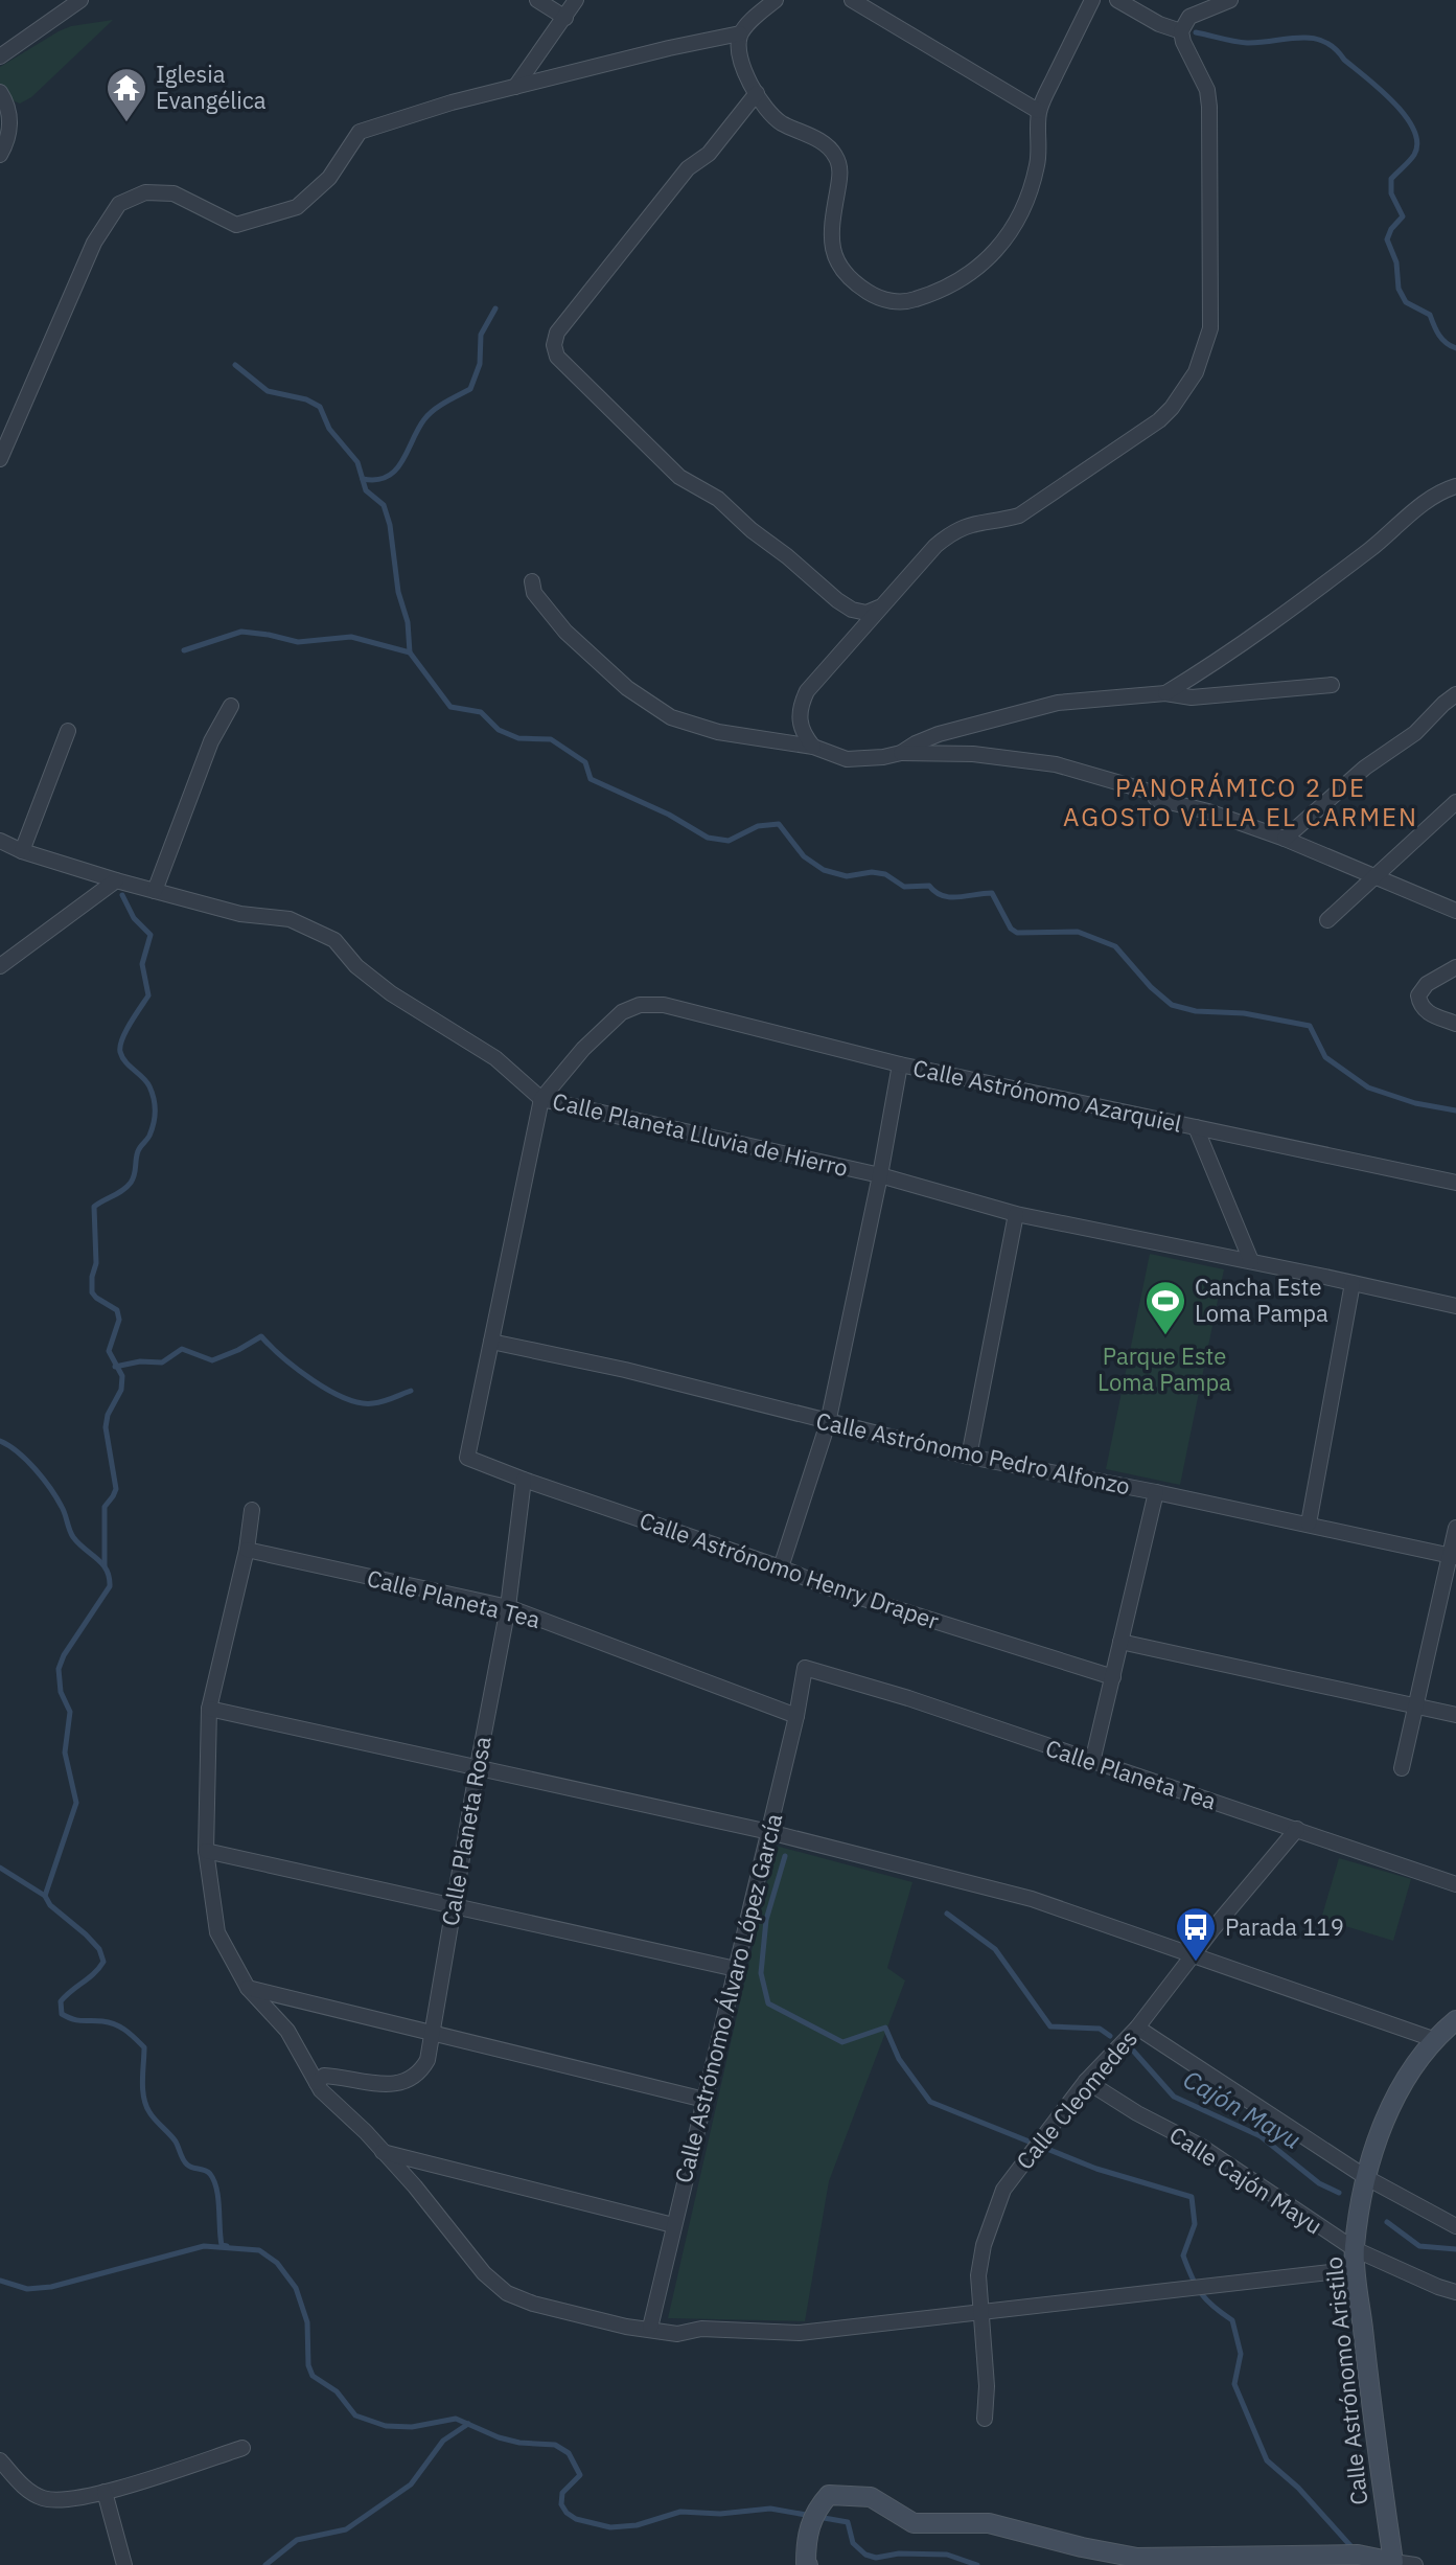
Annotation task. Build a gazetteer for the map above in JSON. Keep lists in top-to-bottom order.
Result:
{
  "streets": {
    "street": [
      "Calle Astrónomo Azarquiel",
      "Calle Planeta Lluvia de Hierro",
      "Calle Astrónomo Pedro Alfonzo",
      "Calle Astrónomo Henry Draper",
      "Calle Planeta Tea",
      "Calle Planeta Rosa",
      "Calle Astrónomo Álvaro López García",
      "Calle Cleomedes",
      "Calle Cajón Mayu",
      "Calle Astrónomo Aristilo"
    ]
  },
  "crossings": [
    ["Calle Astrónomo Azarquiel", "Calle Planeta Lluvia de Hierro"],
    ["Calle Astrónomo Pedro Alfonzo", "Calle Astrónomo Henry Draper"],
    ["Calle Astrónomo Henry Draper", "Calle Planeta Rosa"],
    ["Calle Planeta Tea", "Calle Planeta Rosa"],
    ["Calle Planeta Tea", "Calle Astrónomo Álvaro López García"],
    ["Calle Planeta Tea", "Calle Cleomedes"],
    ["Calle Cleomedes", "Calle Cajón Mayu"],
    ["Calle Cajón Mayu", "Calle Astrónomo Aristilo"]
  ],
  "districts": ["PANORÁMICO 2 DE AGOSTO VILLA EL CARMEN"],
  "water": ["Cajón Mayu"],
  "parks": ["Parque Este Loma Pampa"],
  "places": {
    "temple": ["Iglesia Evangélica"],
    "sports": ["Cancha Este Loma Pampa"],
    "bus stop": ["Parada 119"]
  }
}
